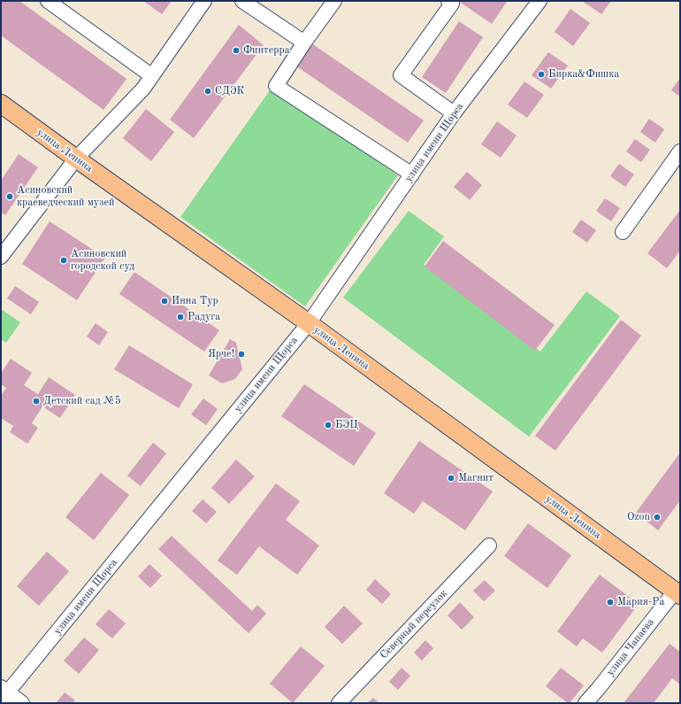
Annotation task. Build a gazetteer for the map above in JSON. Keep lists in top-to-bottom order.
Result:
{
  "streets": {
    "main road": ["улица Ленина"],
    "street": ["улица имени Щорса", "Северный переулок", "улица Чапаева"]
  },
  "crossings": [
    ["улица имени Щорса", "улица Ленина"],
    ["улица Ленина", "улица Чапаева"]
  ],
  "places": [
    "Финтерра",
    "Бирка&Фишка",
    "СДЭК",
    "Асиновский краеведческий музей",
    "Асиновский городской суд",
    "Инна Тур",
    "Радуга",
    "Ярче!",
    "Детский сад №5",
    "БЭЦ",
    "Магнит",
    "Ozon",
    "Мария-Ра"
  ]
}
